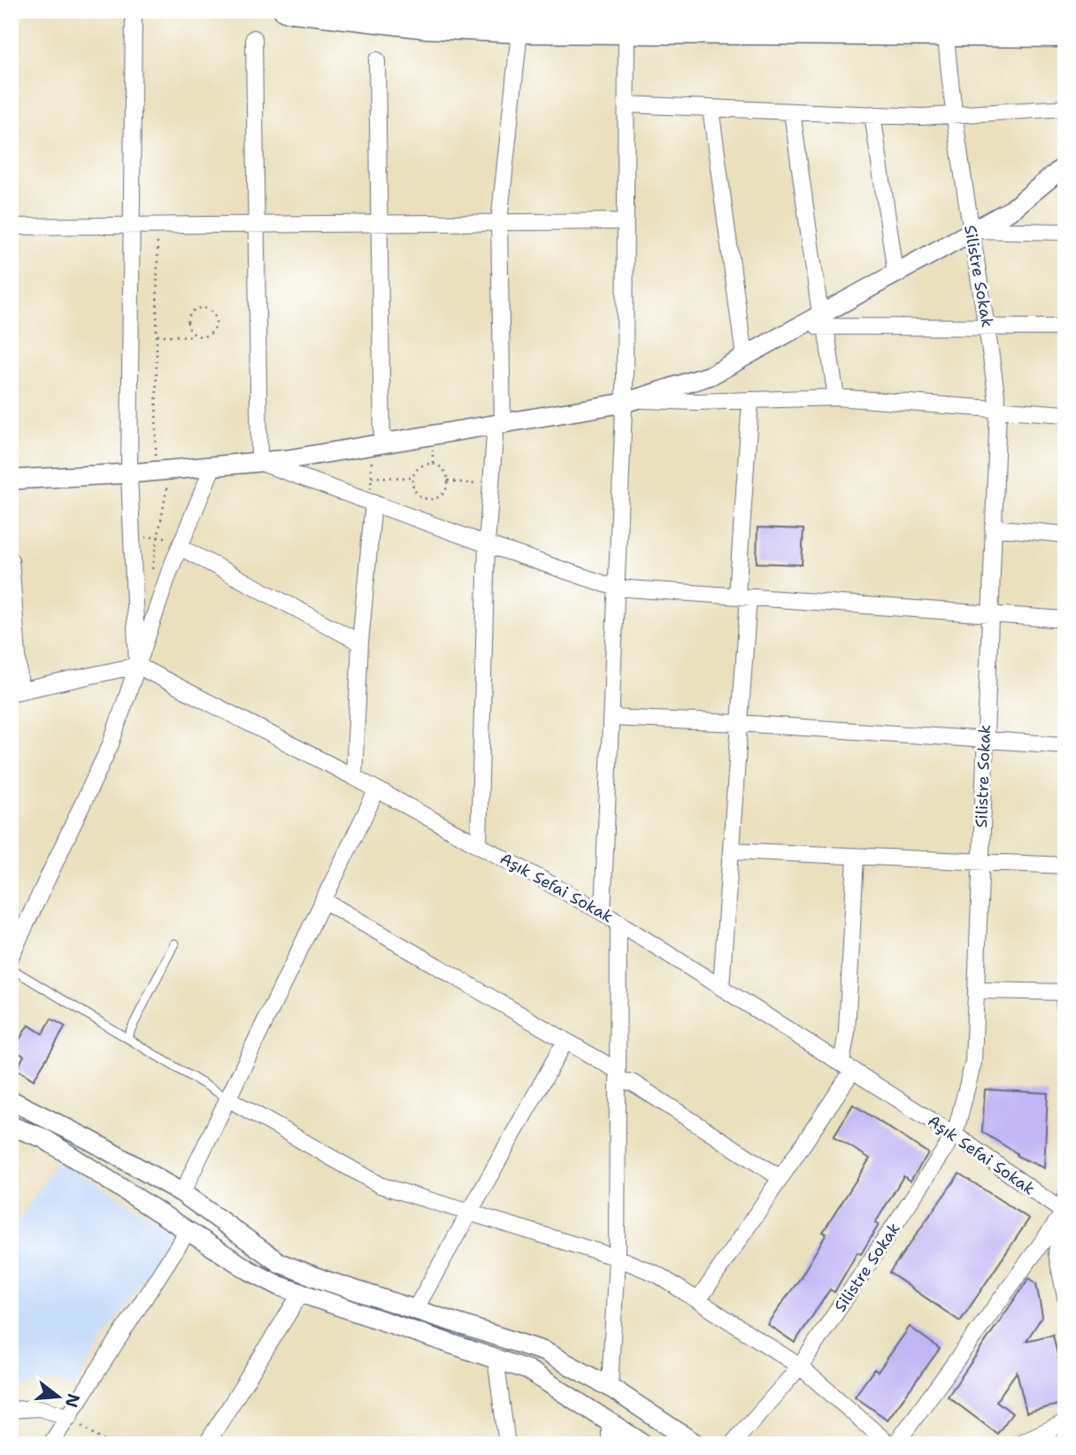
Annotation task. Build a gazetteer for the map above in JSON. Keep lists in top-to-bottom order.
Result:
{
  "streets": {
    "street": ["Silistre Sokak", "Aşık Sefai Sokak"]
  },
  "crossings": [
    ["Silistre Sokak", "Aşık Sefai Sokak"]
  ],
  "north": "right"
}
